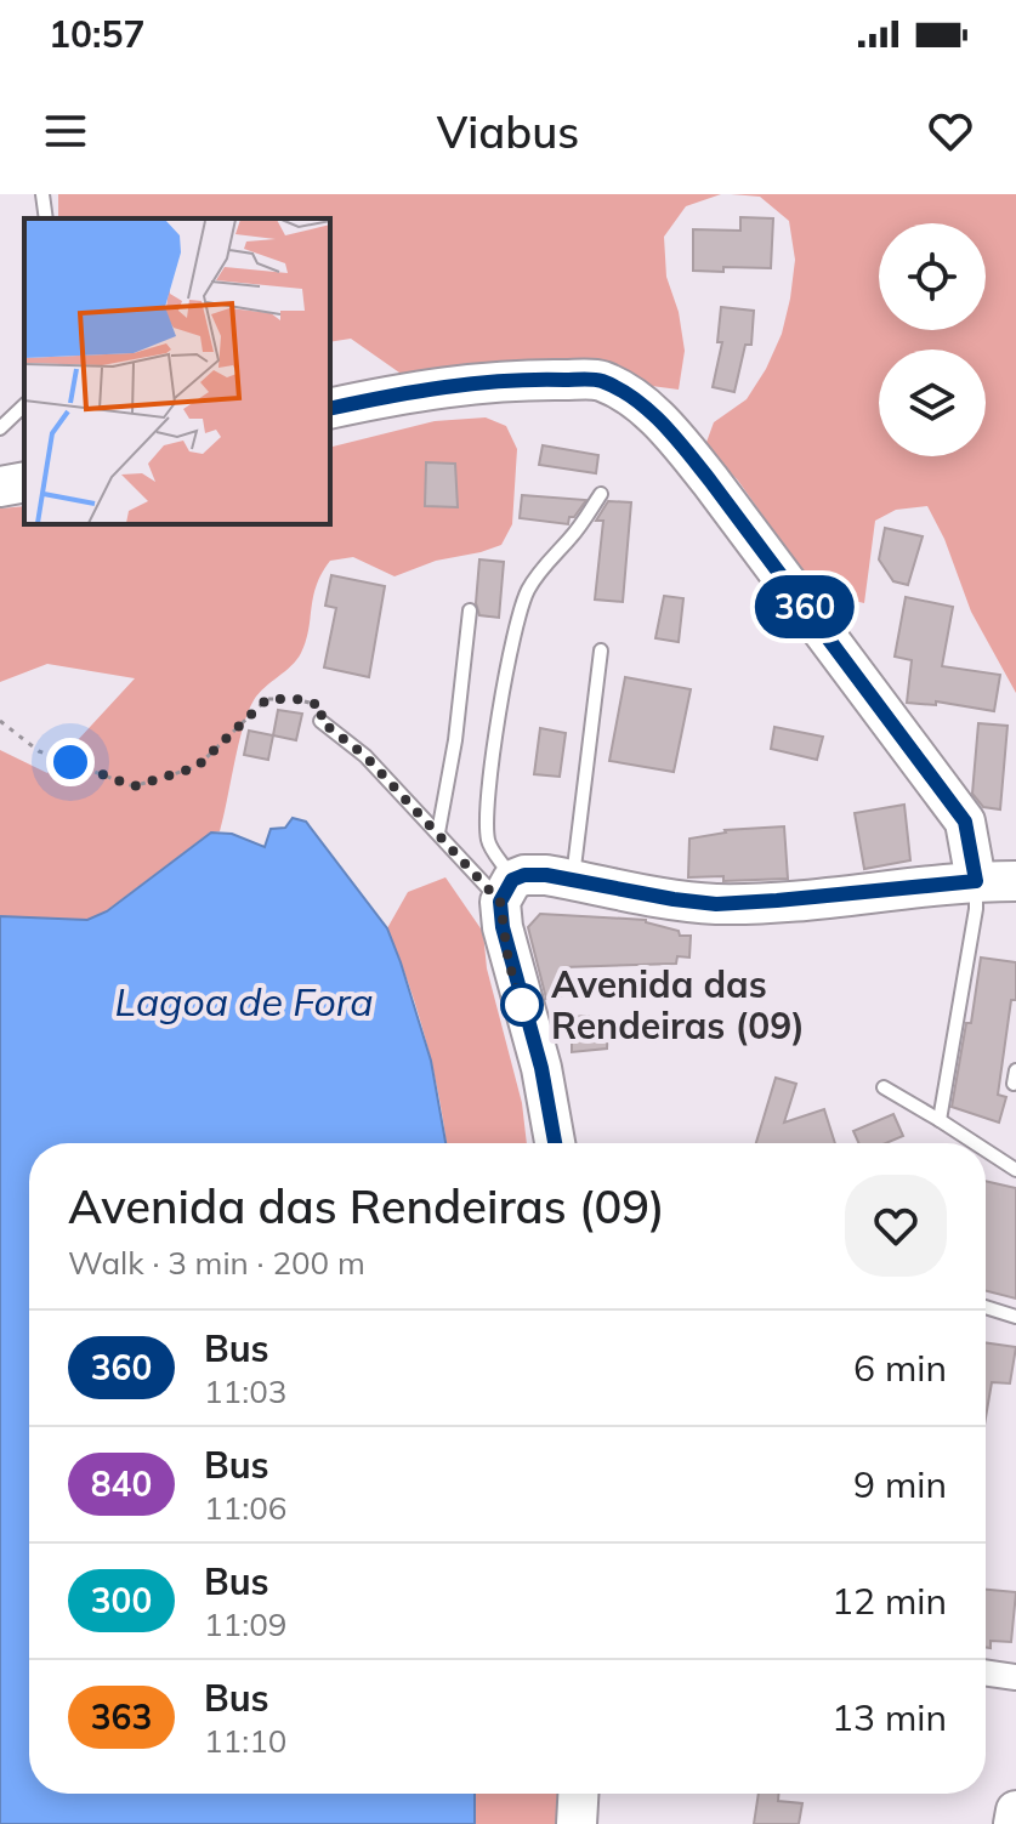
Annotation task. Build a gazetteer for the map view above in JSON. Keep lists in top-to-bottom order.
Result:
{
  "water": ["Lagoa de Fora"],
  "places": ["Avenida das Rendeiras (09)"],
  "lines": ["bus line 360"],
  "page": {
    "status": "10:57",
    "header": "Viabus",
    "on_map": "360",
    "heading": ["Avenida das Rendeiras (09)", "Walk · 3 min · 200 m"],
    "list": [
      {
        "mark": "360",
        "name": "Bus",
        "note": "11:03",
        "value": "6 min"
      },
      {
        "mark": "840",
        "name": "Bus",
        "note": "11:06",
        "value": "9 min"
      },
      {
        "mark": "300",
        "name": "Bus",
        "note": "11:09",
        "value": "12 min"
      },
      {
        "mark": "363",
        "name": "Bus",
        "note": "11:10",
        "value": "13 min"
      }
    ]
  }
}
